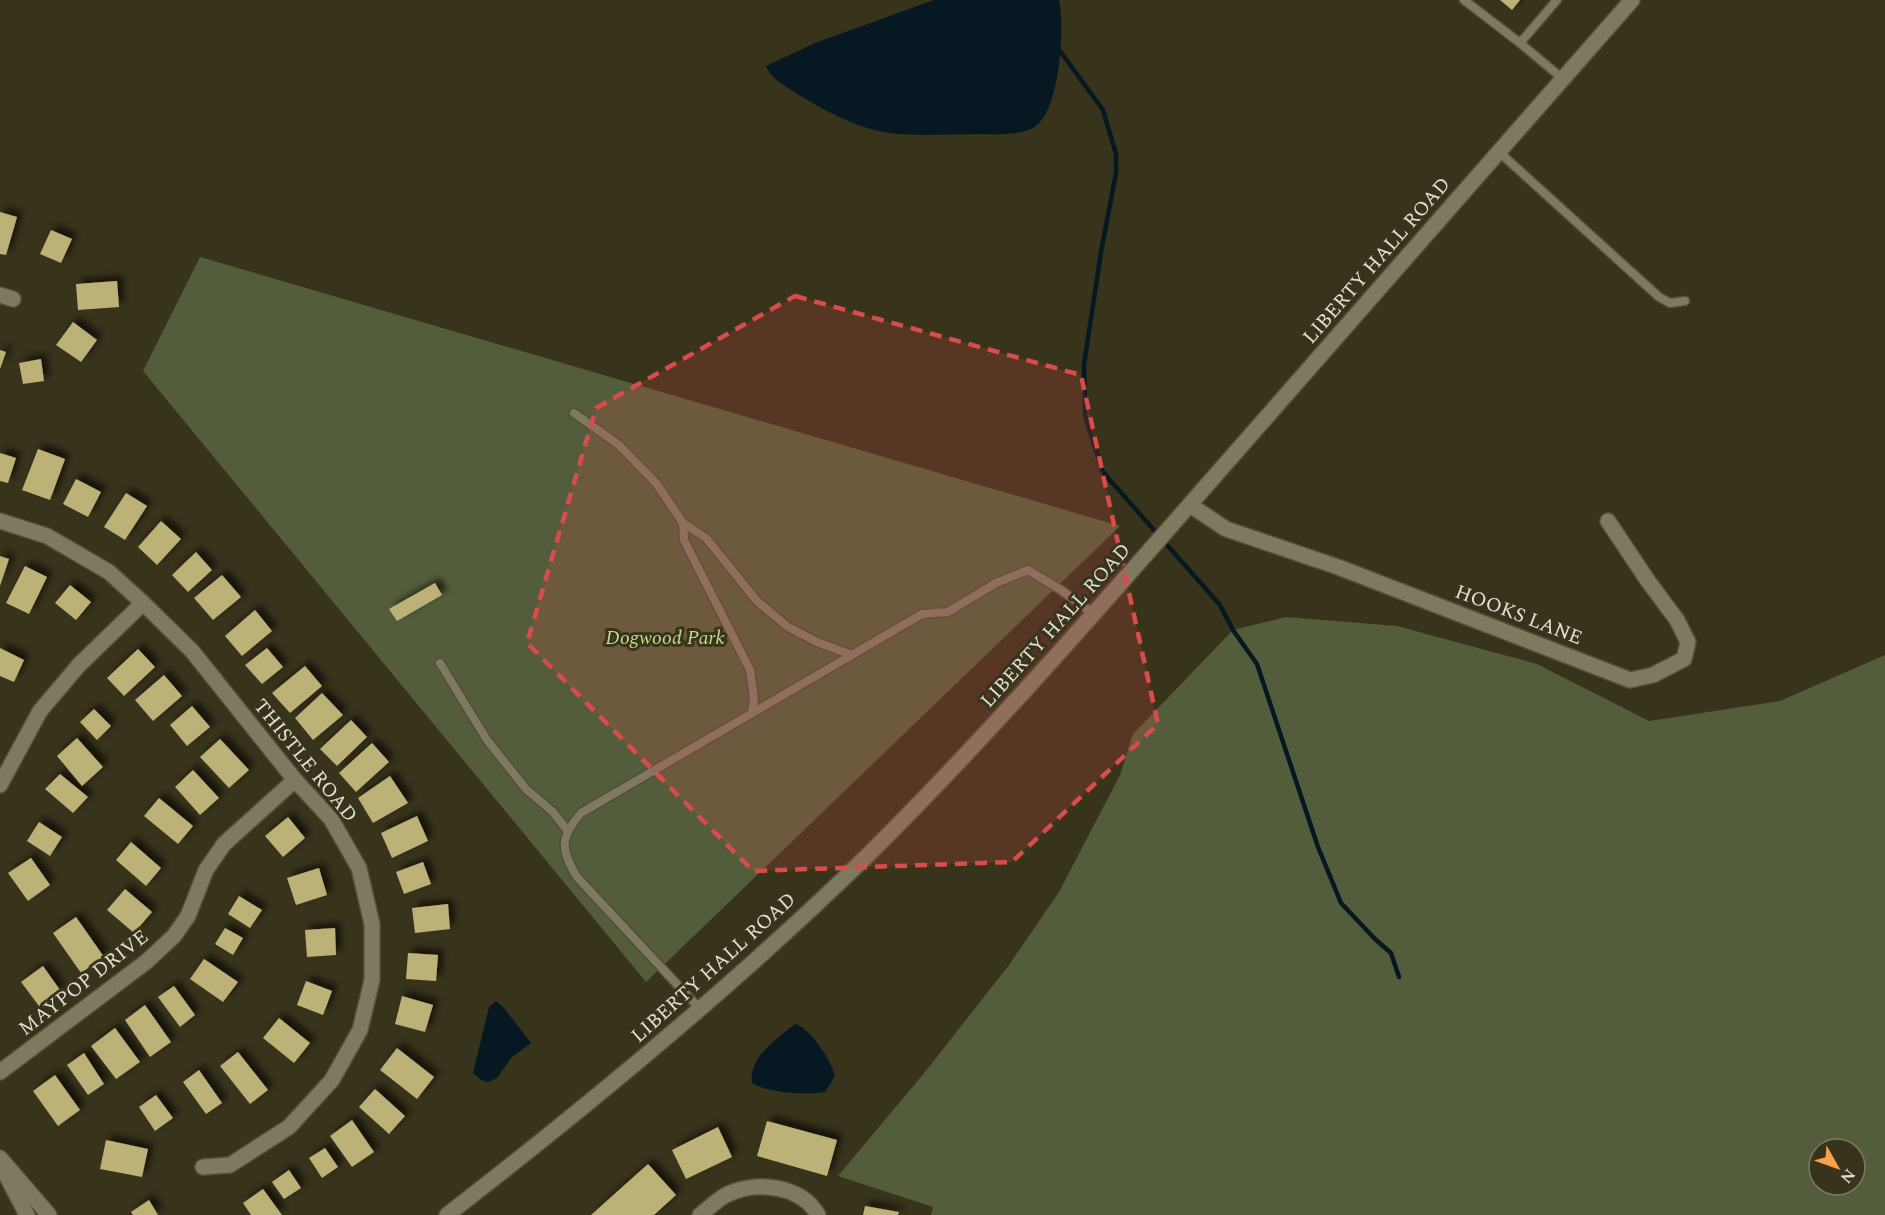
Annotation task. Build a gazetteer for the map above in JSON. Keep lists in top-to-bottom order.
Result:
{
  "streets": {
    "street": [
      "LIBERTY HALL ROAD",
      "HOOKS LANE",
      "THISTLE ROAD",
      "MAYPOP DRIVE"
    ]
  },
  "crossings": [
    ["LIBERTY HALL ROAD", "HOOKS LANE"],
    ["THISTLE ROAD", "MAYPOP DRIVE"]
  ],
  "parks": ["Dogwood Park"],
  "north": "bottom right"
}
